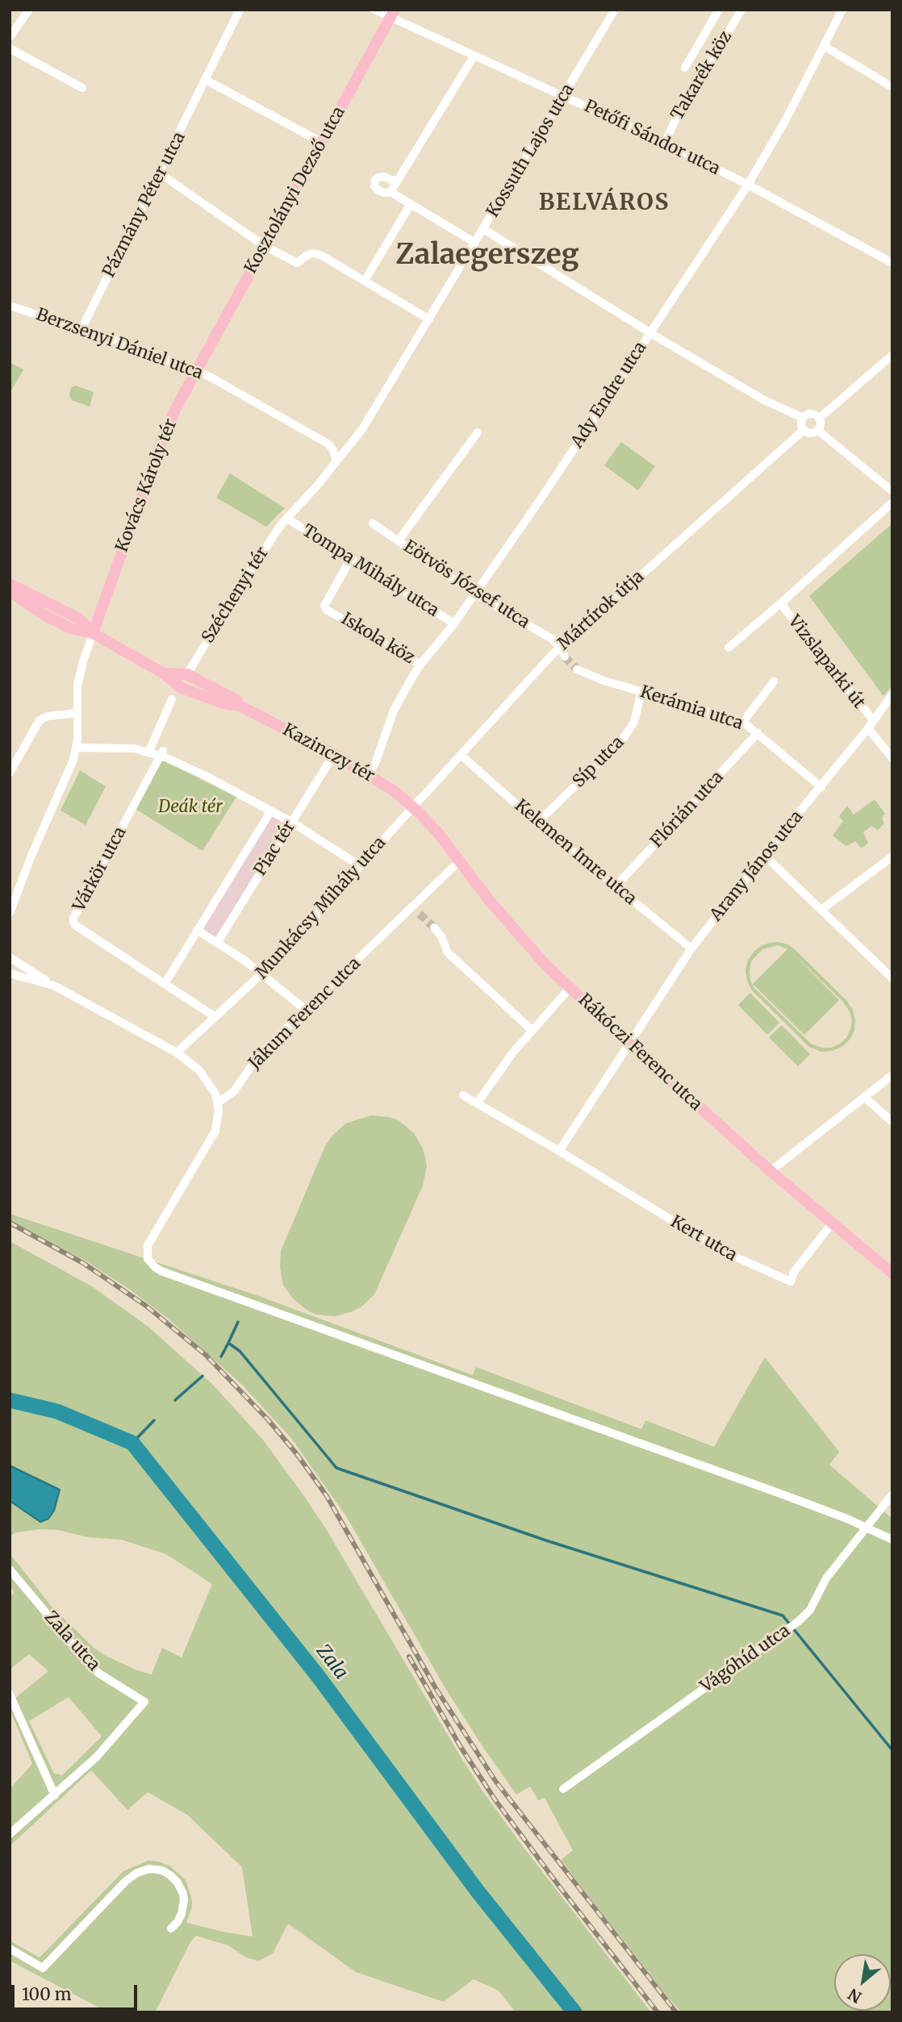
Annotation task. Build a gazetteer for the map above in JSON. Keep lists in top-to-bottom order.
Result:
{
  "streets": {
    "main road": [
      "Kosztolányi Dezső utca",
      "Kovács Károly tér",
      "Kazinczy tér",
      "Rákóczi Ferenc utca"
    ],
    "street": [
      "Takarék köz",
      "Petőfi Sándor utca",
      "Kossuth Lajos utca",
      "Pázmány Péter utca",
      "Berzsenyi Dániel utca",
      "Ady Endre utca",
      "Tompa Mihály utca",
      "Eötvös József utca",
      "Széchenyi tér",
      "Mártírok útja",
      "Iskola köz",
      "Vizslaparki út",
      "Kerámia utca",
      "Síp utca",
      "Flórián utca",
      "Piac tér",
      "Kelemen Imre utca",
      "Arany János utca",
      "Várkör utca",
      "Munkácsy Mihály utca",
      "Jákum Ferenc utca",
      "Kert utca",
      "Zala utca",
      "Vágóhíd utca"
    ]
  },
  "crossings": [
    ["Takarék köz", "Petőfi Sándor utca"],
    ["Petőfi Sándor utca", "Kossuth Lajos utca"],
    ["Petőfi Sándor utca", "Kosztolányi Dezső utca"],
    ["Petőfi Sándor utca", "Ady Endre utca"],
    ["Kossuth Lajos utca", "Berzsenyi Dániel utca"],
    ["Kossuth Lajos utca", "Széchenyi tér"],
    ["Kosztolányi Dezső utca", "Berzsenyi Dániel utca"],
    ["Kosztolányi Dezső utca", "Kovács Károly tér"],
    ["Pázmány Péter utca", "Berzsenyi Dániel utca"],
    ["Berzsenyi Dániel utca", "Kovács Károly tér"],
    ["Berzsenyi Dániel utca", "Széchenyi tér"],
    ["Ady Endre utca", "Tompa Mihály utca"],
    ["Ady Endre utca", "Eötvös József utca"],
    ["Ady Endre utca", "Iskola köz"],
    ["Ady Endre utca", "Kazinczy tér"],
    ["Kovács Károly tér", "Kazinczy tér"],
    ["Tompa Mihály utca", "Széchenyi tér"],
    ["Tompa Mihály utca", "Iskola köz"],
    ["Eötvös József utca", "Mártírok útja"],
    ["Széchenyi tér", "Kazinczy tér"],
    ["Mártírok útja", "Kazinczy tér"],
    ["Mártírok útja", "Kelemen Imre utca"],
    ["Mártírok útja", "Munkácsy Mihály utca"],
    ["Mártírok útja", "Rákóczi Ferenc utca"],
    ["Vizslaparki út", "Arany János utca"],
    ["Kerámia utca", "Síp utca"],
    ["Kerámia utca", "Flórián utca"],
    ["Kerámia utca", "Arany János utca"],
    ["Kazinczy tér", "Piac tér"],
    ["Kazinczy tér", "Munkácsy Mihály utca"],
    ["Kazinczy tér", "Rákóczi Ferenc utca"],
    ["Síp utca", "Kelemen Imre utca"],
    ["Flórián utca", "Kelemen Imre utca"],
    ["Piac tér", "Várkör utca"],
    ["Kelemen Imre utca", "Arany János utca"],
    ["Arany János utca", "Rákóczi Ferenc utca"],
    ["Várkör utca", "Munkácsy Mihály utca"],
    ["Munkácsy Mihály utca", "Rákóczi Ferenc utca"],
    ["Jákum Ferenc utca", "Rákóczi Ferenc utca"],
    ["Rákóczi Ferenc utca", "Kert utca"]
  ],
  "districts": ["BELVÁROS", "Zalaegerszeg"],
  "water": ["Zala"],
  "parks": ["Deák tér"],
  "scale_bar": "100 m",
  "north": "bottom left"
}
